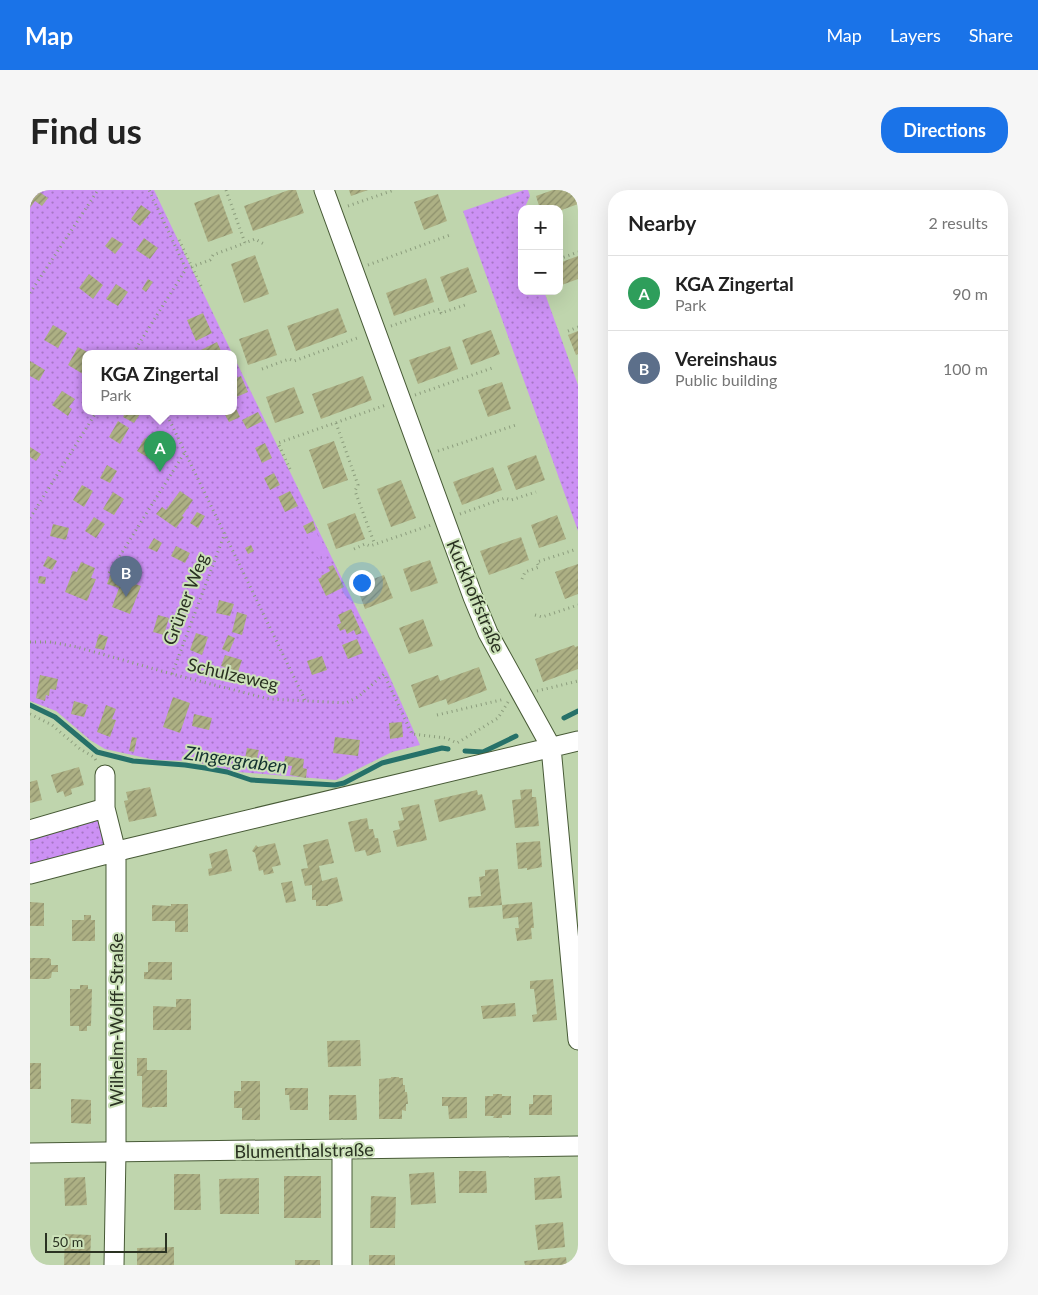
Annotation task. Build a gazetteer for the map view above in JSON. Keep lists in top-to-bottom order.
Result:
{
  "streets": {
    "street": ["Kuckhoffstraße", "Wilhelm-Wolff-Straße", "Blumenthalstraße"],
    "path": ["Grüner Weg", "Schulzeweg"]
  },
  "crossings": [
    ["Grüner Weg", "Schulzeweg"],
    ["Wilhelm-Wolff-Straße", "Blumenthalstraße"]
  ],
  "water": ["Zingergraben"],
  "scale_bar": "50 m",
  "page": {
    "header": "Map",
    "nav": ["Map", "Layers", "Share"],
    "buttons": "Directions",
    "title": "Find us",
    "heading": ["Nearby", "2 results"],
    "map_buttons": ["+", "−"],
    "list": [
      {
        "mark": "A",
        "name": "KGA Zingertal",
        "note": "Park",
        "value": "90 m"
      },
      {
        "mark": "B",
        "name": "Vereinshaus",
        "note": "Public building",
        "value": "100 m"
      }
    ],
    "popup": ["KGA Zingertal", "Park"],
    "pins": ["A", "B"],
    "scale": "50 m"
  }
}
